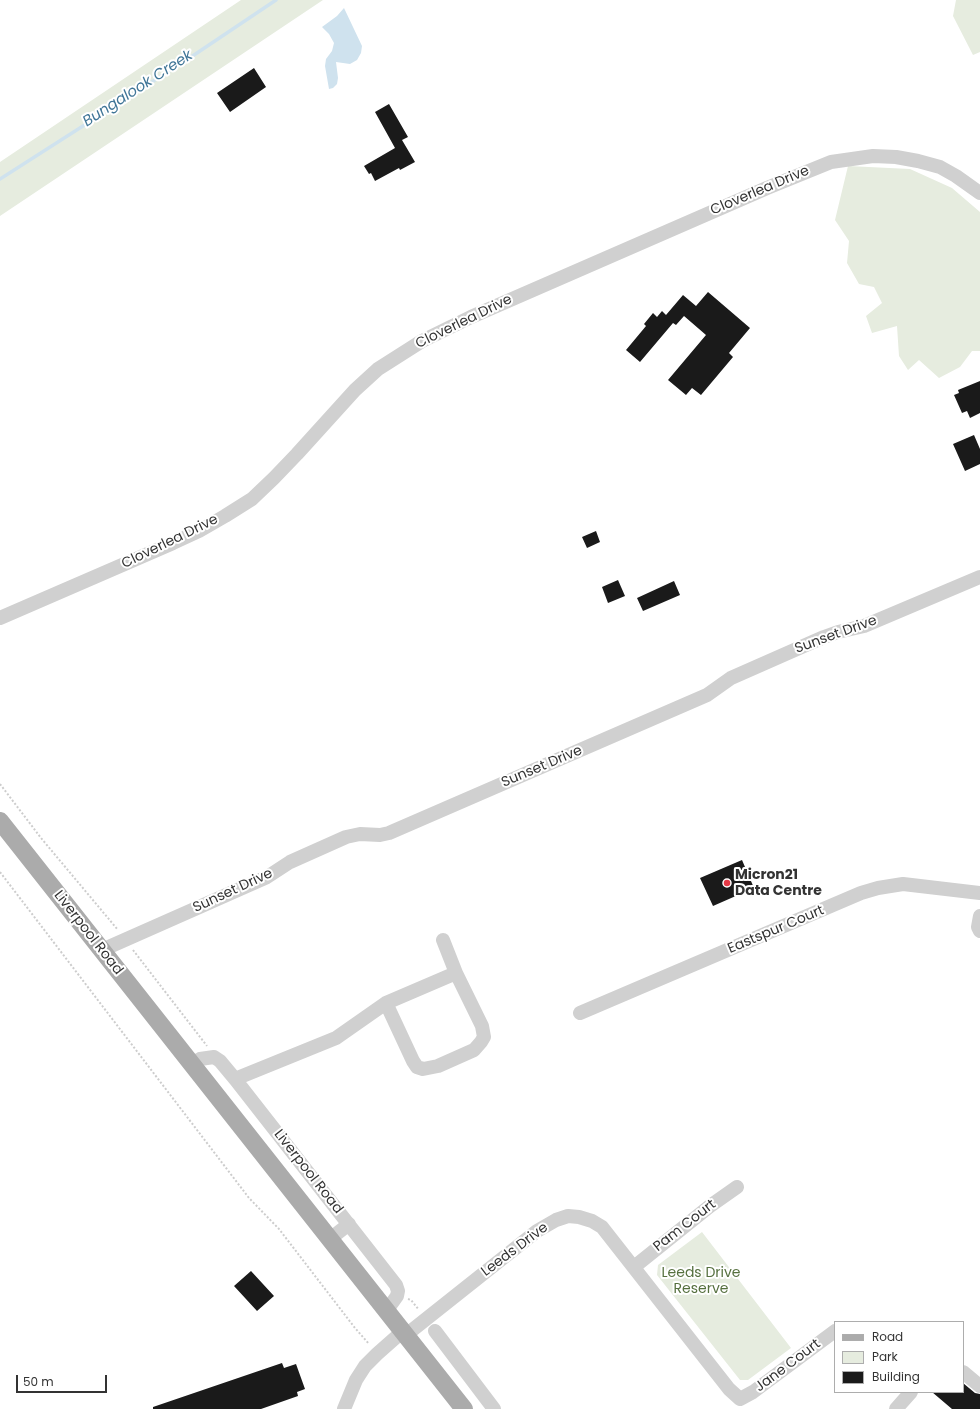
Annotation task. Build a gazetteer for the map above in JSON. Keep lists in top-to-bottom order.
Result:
{
  "streets": {
    "main road": ["Liverpool Road"],
    "street": [
      "Cloverlea Drive",
      "Sunset Drive",
      "Eastspur Court",
      "Pam Court",
      "Leeds Drive",
      "Jane Court"
    ]
  },
  "crossings": [
    ["Sunset Drive", "Liverpool Road"],
    ["Liverpool Road", "Leeds Drive"],
    ["Pam Court", "Leeds Drive"],
    ["Leeds Drive", "Jane Court"]
  ],
  "water": ["Bungalook Creek"],
  "parks": ["Leeds Drive Reserve"],
  "places": ["Micron21 Data Centre"],
  "legend": ["Road", "Park", "Building"],
  "scale_bar": "50 m"
}
